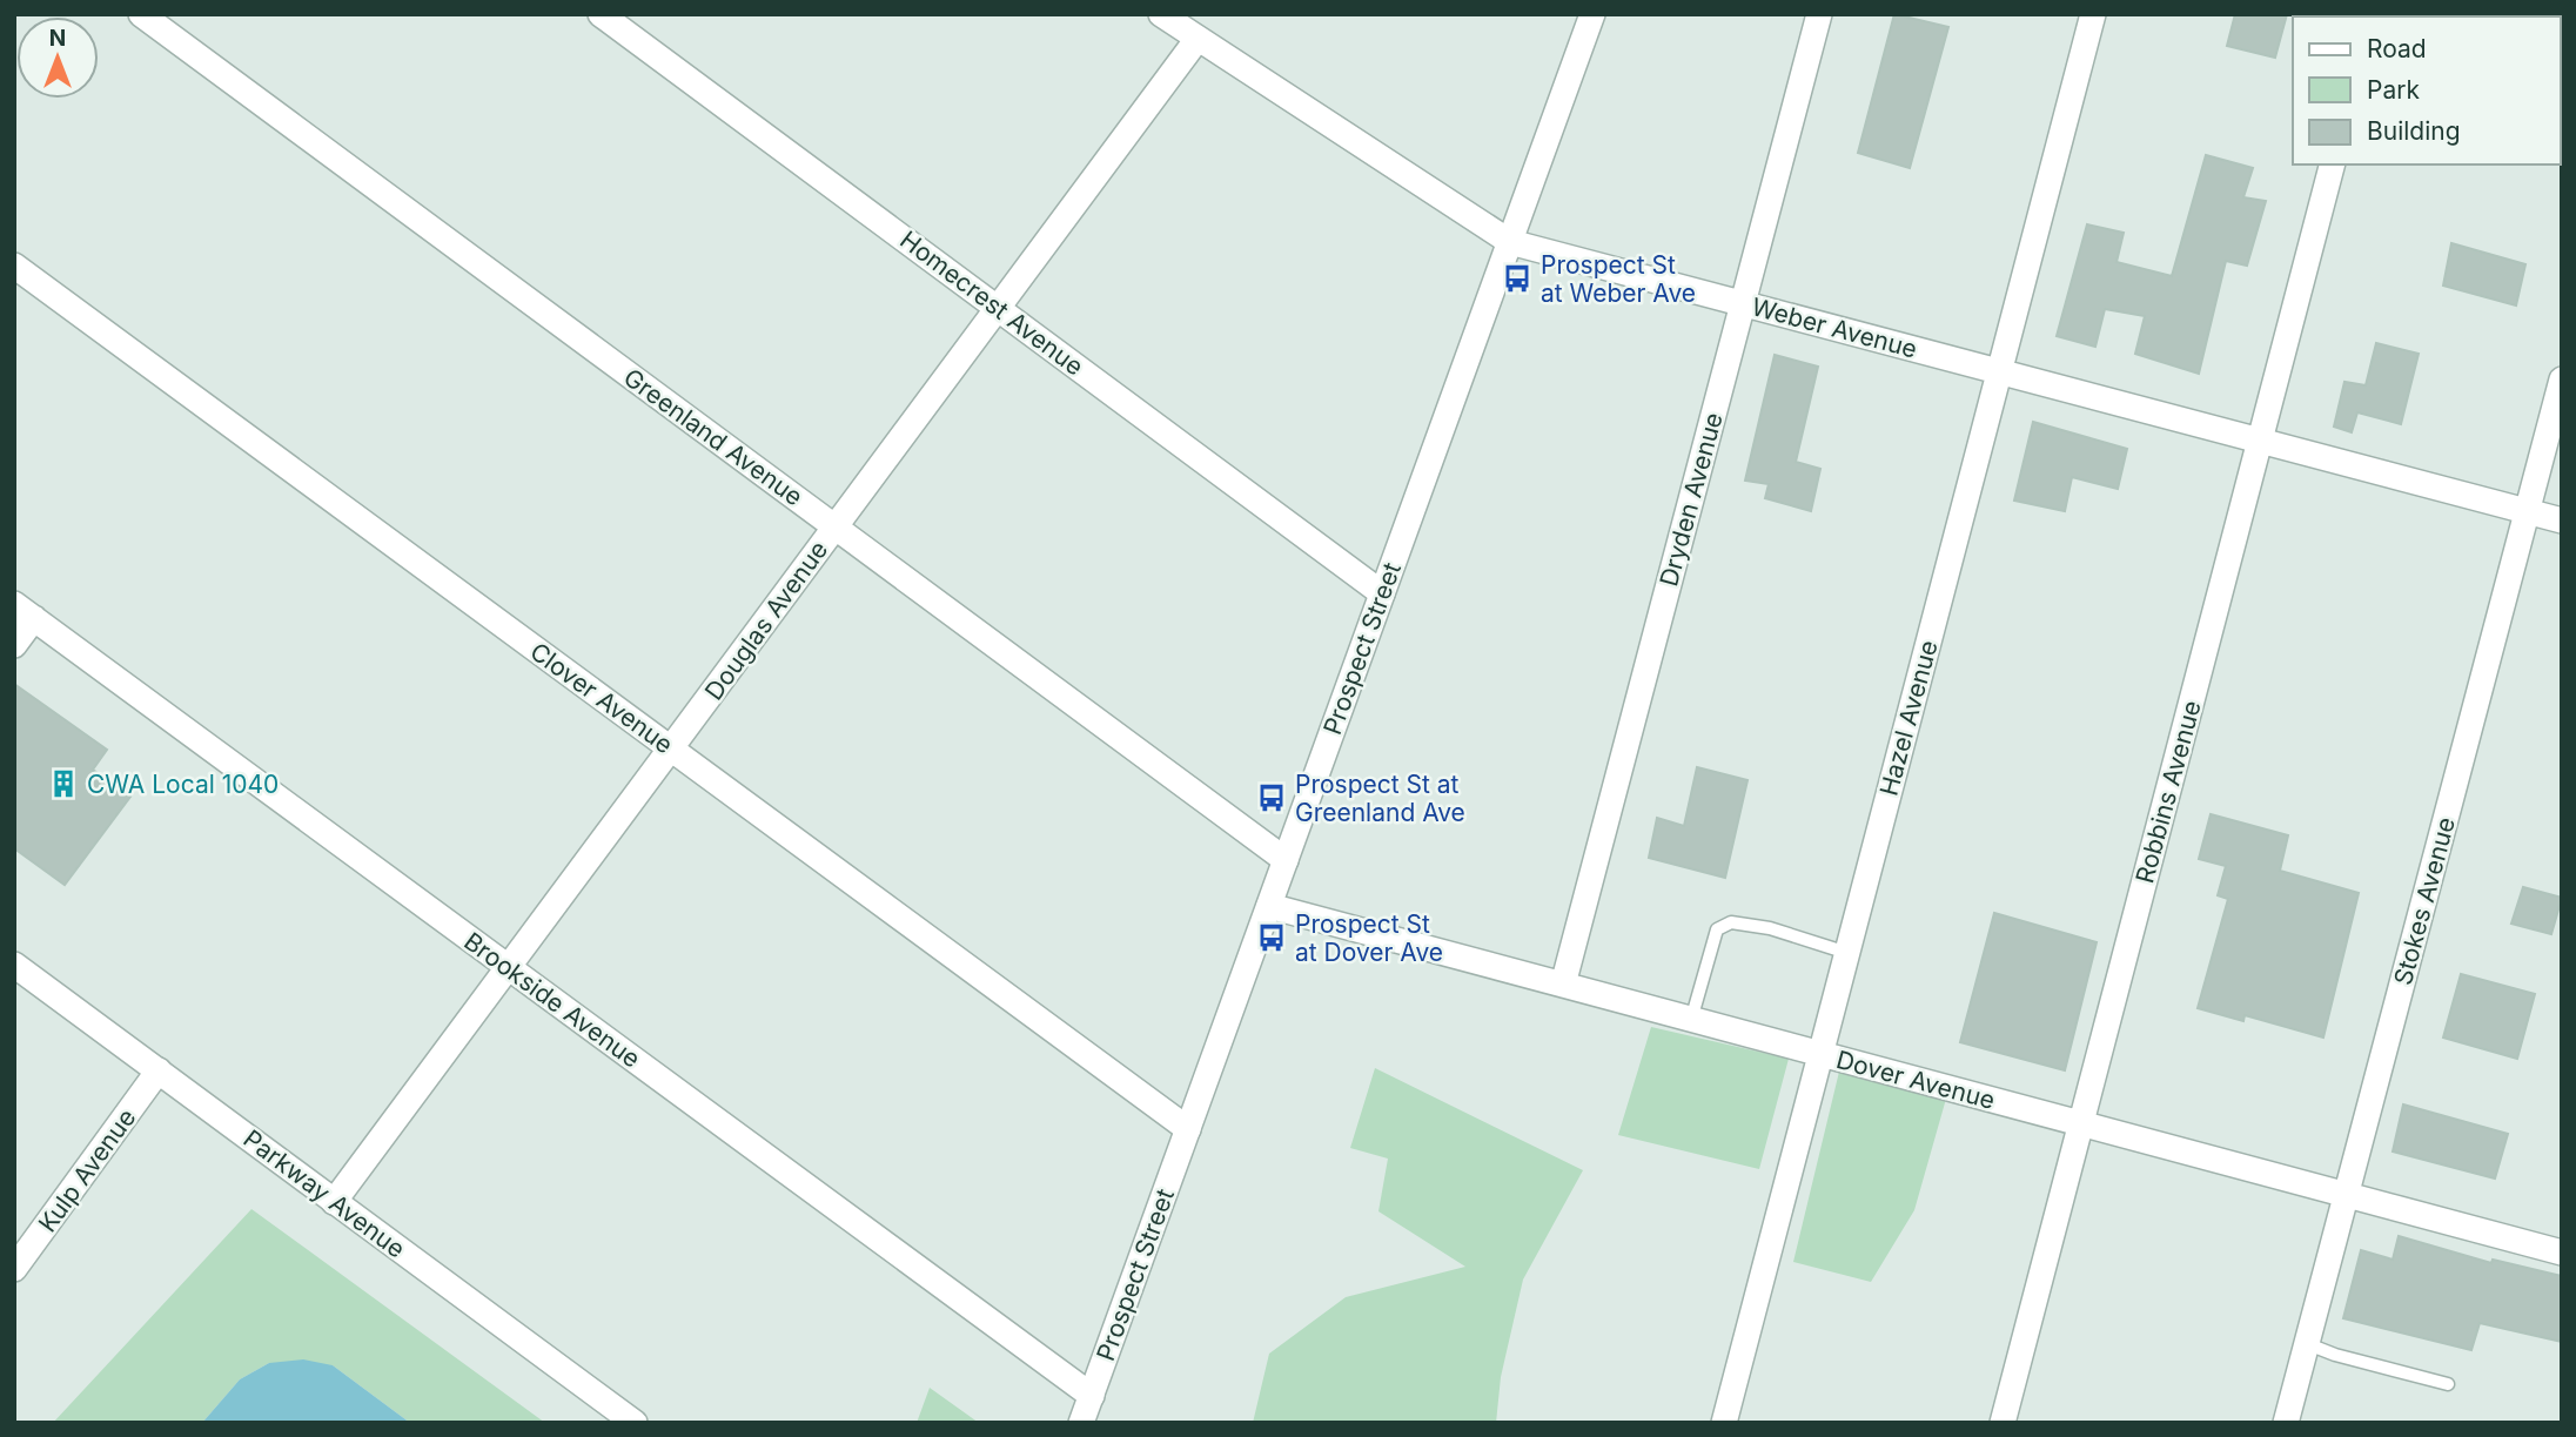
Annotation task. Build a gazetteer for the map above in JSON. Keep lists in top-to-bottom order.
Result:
{
  "streets": {
    "street": [
      "Homecrest Avenue",
      "Weber Avenue",
      "Greenland Avenue",
      "Dryden Avenue",
      "Douglas Avenue",
      "Prospect Street",
      "Clover Avenue",
      "Hazel Avenue",
      "Robbins Avenue",
      "Stokes Avenue",
      "Brookside Avenue",
      "Dover Avenue",
      "Kulp Avenue",
      "Parkway Avenue"
    ]
  },
  "crossings": [
    ["Homecrest Avenue", "Douglas Avenue"],
    ["Homecrest Avenue", "Prospect Street"],
    ["Weber Avenue", "Dryden Avenue"],
    ["Weber Avenue", "Douglas Avenue"],
    ["Weber Avenue", "Prospect Street"],
    ["Weber Avenue", "Hazel Avenue"],
    ["Weber Avenue", "Robbins Avenue"],
    ["Weber Avenue", "Stokes Avenue"],
    ["Greenland Avenue", "Douglas Avenue"],
    ["Greenland Avenue", "Prospect Street"],
    ["Dryden Avenue", "Dover Avenue"],
    ["Douglas Avenue", "Clover Avenue"],
    ["Douglas Avenue", "Brookside Avenue"],
    ["Douglas Avenue", "Parkway Avenue"],
    ["Prospect Street", "Clover Avenue"],
    ["Prospect Street", "Brookside Avenue"],
    ["Prospect Street", "Dover Avenue"],
    ["Hazel Avenue", "Dover Avenue"],
    ["Robbins Avenue", "Dover Avenue"],
    ["Stokes Avenue", "Dover Avenue"],
    ["Kulp Avenue", "Parkway Avenue"]
  ],
  "places": {
    "bus stop": ["Prospect St at Weber Ave", "Prospect St at Greenland Ave", "Prospect St at Dover Ave"],
    "building": ["CWA Local 1040"]
  },
  "legend": ["Road", "Park", "Building"],
  "north": "top"
}
